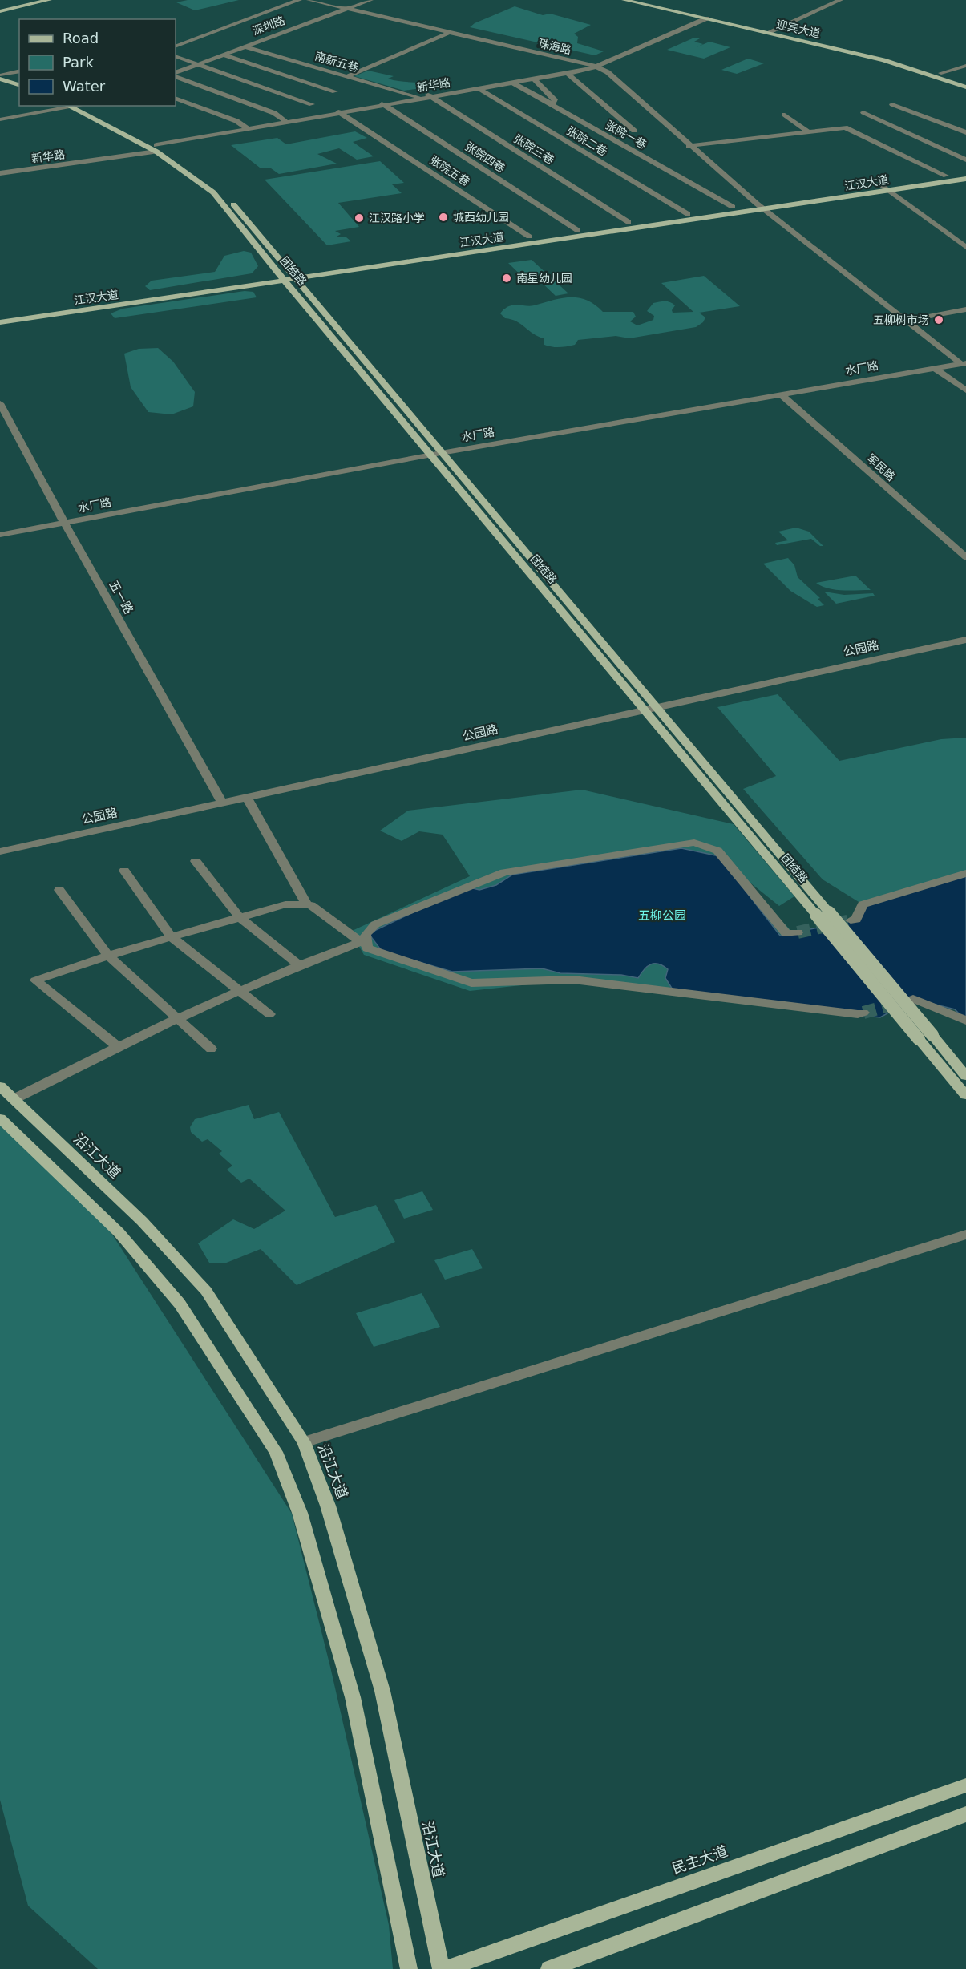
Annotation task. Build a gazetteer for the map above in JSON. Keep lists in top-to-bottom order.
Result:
{
  "streets": {
    "main road": [
      "迎宾大道",
      "江汉大道",
      "团结路",
      "沿江大道",
      "民主大道"
    ],
    "street": [
      "深圳路",
      "珠海路",
      "南新五巷",
      "新华路",
      "张院一巷",
      "张院二巷",
      "张院三巷",
      "张院四巷",
      "张院五巷",
      "水厂路",
      "军民路",
      "五一路",
      "公园路"
    ]
  },
  "crossings": [
    ["深圳路", "珠海路"],
    ["深圳路", "南新五巷"],
    ["迎宾大道", "新华路"],
    ["珠海路", "新华路"],
    ["珠海路", "江汉大道"],
    ["珠海路", "水厂路"],
    ["南新五巷", "新华路"],
    ["南新五巷", "张院三巷"],
    ["新华路", "张院一巷"],
    ["新华路", "张院二巷"],
    ["新华路", "张院三巷"],
    ["新华路", "张院四巷"],
    ["新华路", "张院五巷"],
    ["新华路", "团结路"],
    ["张院一巷", "江汉大道"],
    ["张院二巷", "江汉大道"],
    ["张院三巷", "江汉大道"],
    ["张院四巷", "江汉大道"],
    ["张院五巷", "江汉大道"],
    ["江汉大道", "团结路"],
    ["团结路", "水厂路"],
    ["团结路", "公园路"],
    ["水厂路", "军民路"],
    ["水厂路", "五一路"],
    ["五一路", "公园路"]
  ],
  "parks": ["五柳公园"],
  "places": [
    "城西幼儿园",
    "江汉路小学",
    "南星幼儿园",
    "五柳树市场"
  ],
  "legend": ["Road", "Park", "Water"]
}
